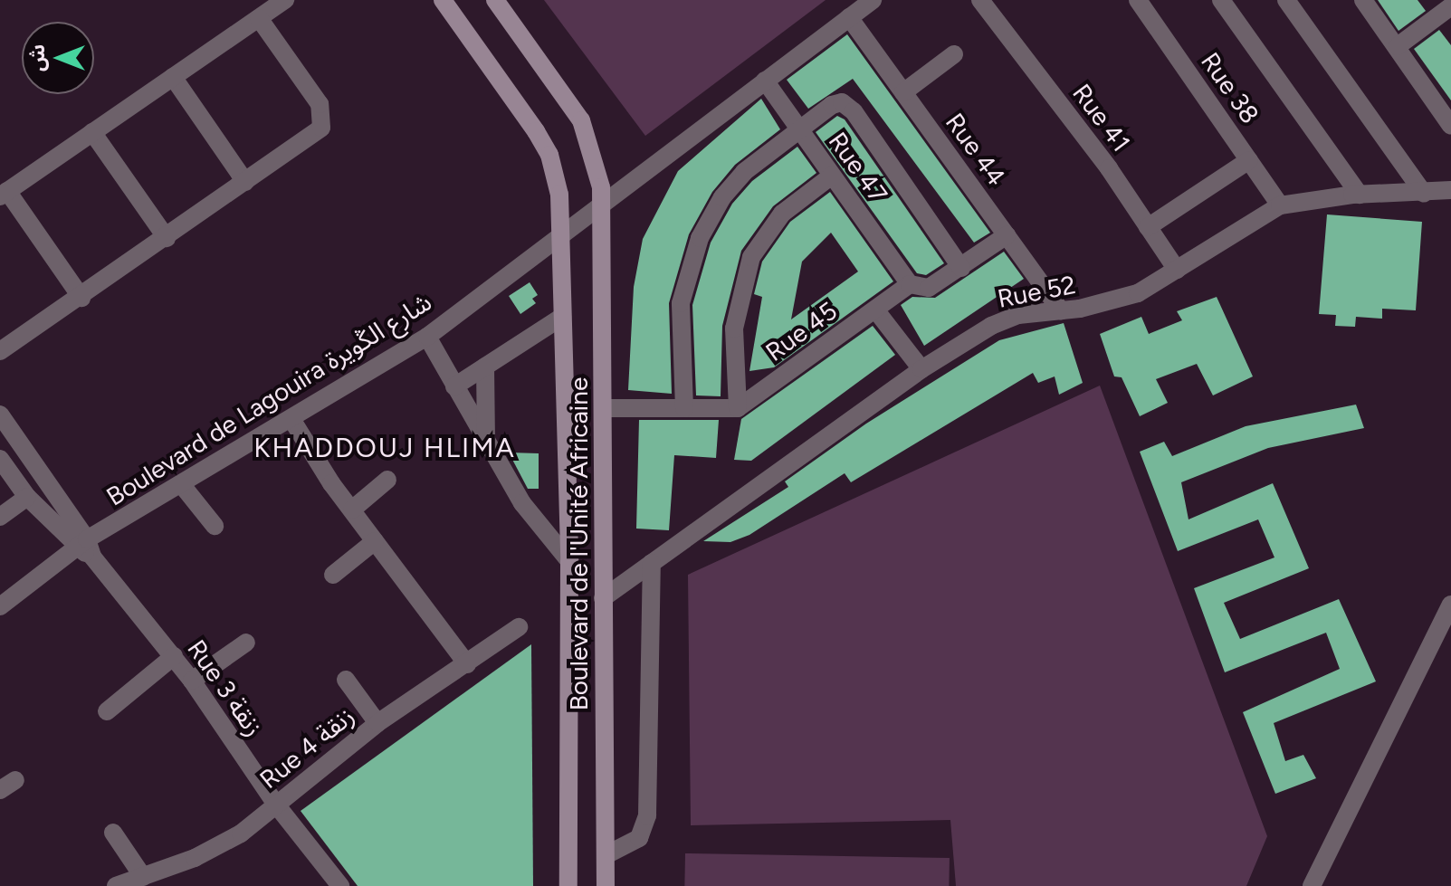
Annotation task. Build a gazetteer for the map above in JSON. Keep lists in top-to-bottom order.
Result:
{
  "streets": {
    "main road": ["Boulevard de l'Unité Africaine"],
    "street": [
      "Rue 38",
      "Rue 41",
      "Rue 44",
      "Rue 47",
      "Rue 52",
      "Rue 45",
      "Boulevard de Lagouira شارع الڭويرة",
      "Rue 3 زنقة",
      "Rue 4 زنقة"
    ]
  },
  "crossings": [
    ["Rue 38", "Rue 52"],
    ["Rue 41", "Rue 52"],
    ["Rue 44", "Rue 52"],
    ["Rue 44", "Rue 45"],
    ["Rue 44", "Boulevard de Lagouira شارع الڭويرة"],
    ["Rue 47", "Rue 45"],
    ["Rue 47", "Boulevard de Lagouira شارع الڭويرة"],
    ["Rue 52", "Boulevard de l'Unité Africaine"],
    ["Boulevard de Lagouira شارع الڭويرة", "Boulevard de l'Unité Africaine"],
    ["Boulevard de Lagouira شارع الڭويرة", "Rue 3 زنقة"],
    ["Rue 3 زنقة", "Rue 4 زنقة"]
  ],
  "districts": ["KHADDOUJ HLIMA"],
  "north": "left"
}
